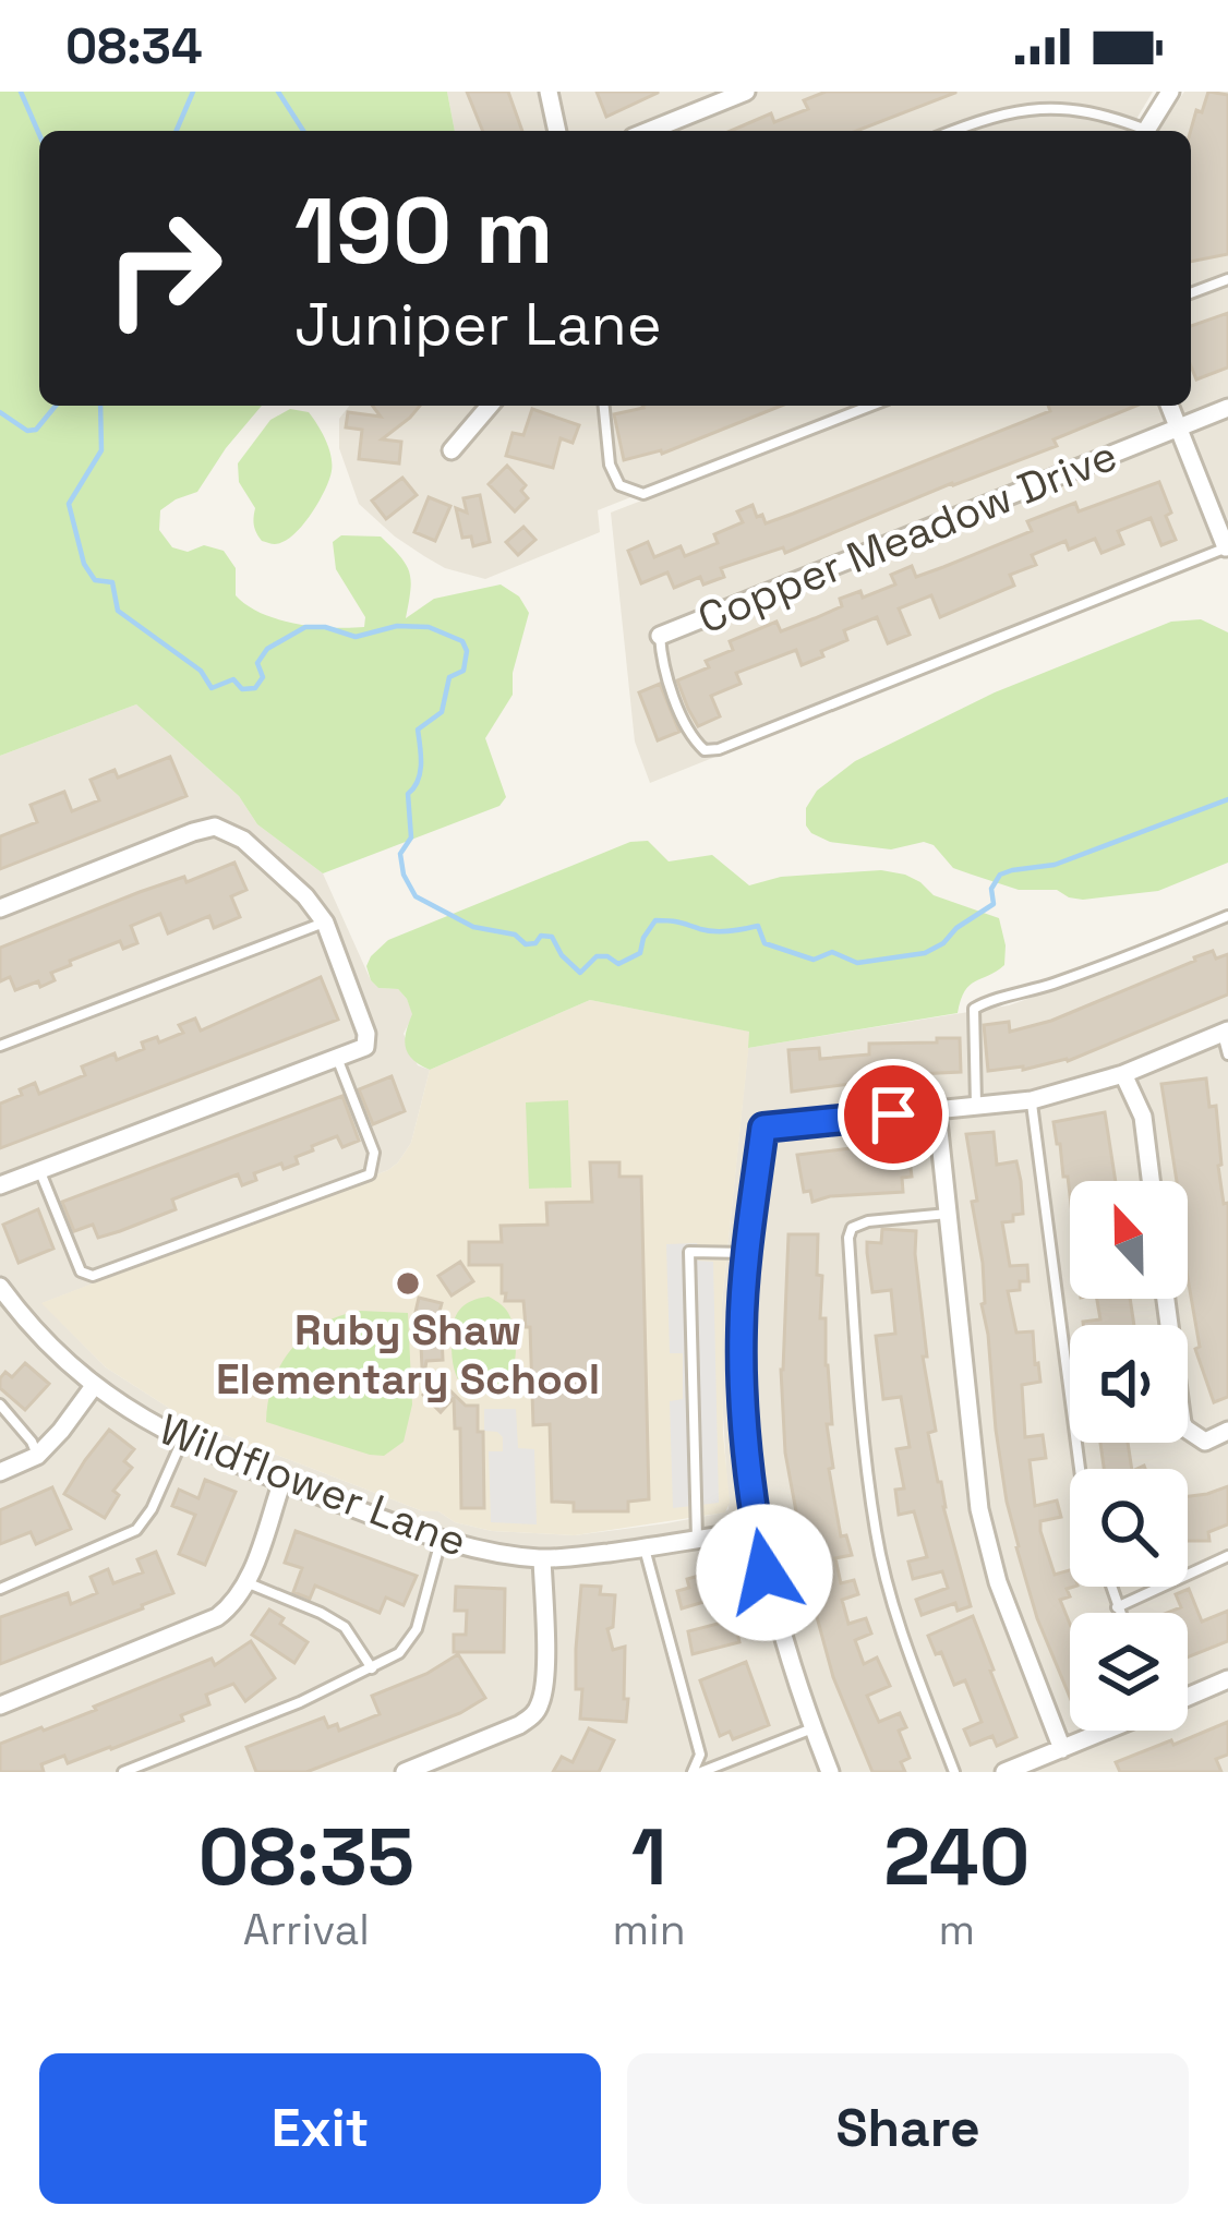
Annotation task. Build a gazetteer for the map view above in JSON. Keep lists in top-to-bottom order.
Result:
{
  "streets": {
    "street": ["Copper Meadow Drive", "Wildflower Lane"]
  },
  "places": ["Ruby Shaw Elementary School"],
  "north": "top",
  "page": {
    "status": "08:34",
    "turn": ["190 m", "Juniper Lane"],
    "eta": [
      "08:35",
      "Arrival",
      "1",
      "min",
      "240",
      "m"
    ],
    "buttons": ["Exit", "Share"]
  }
}
